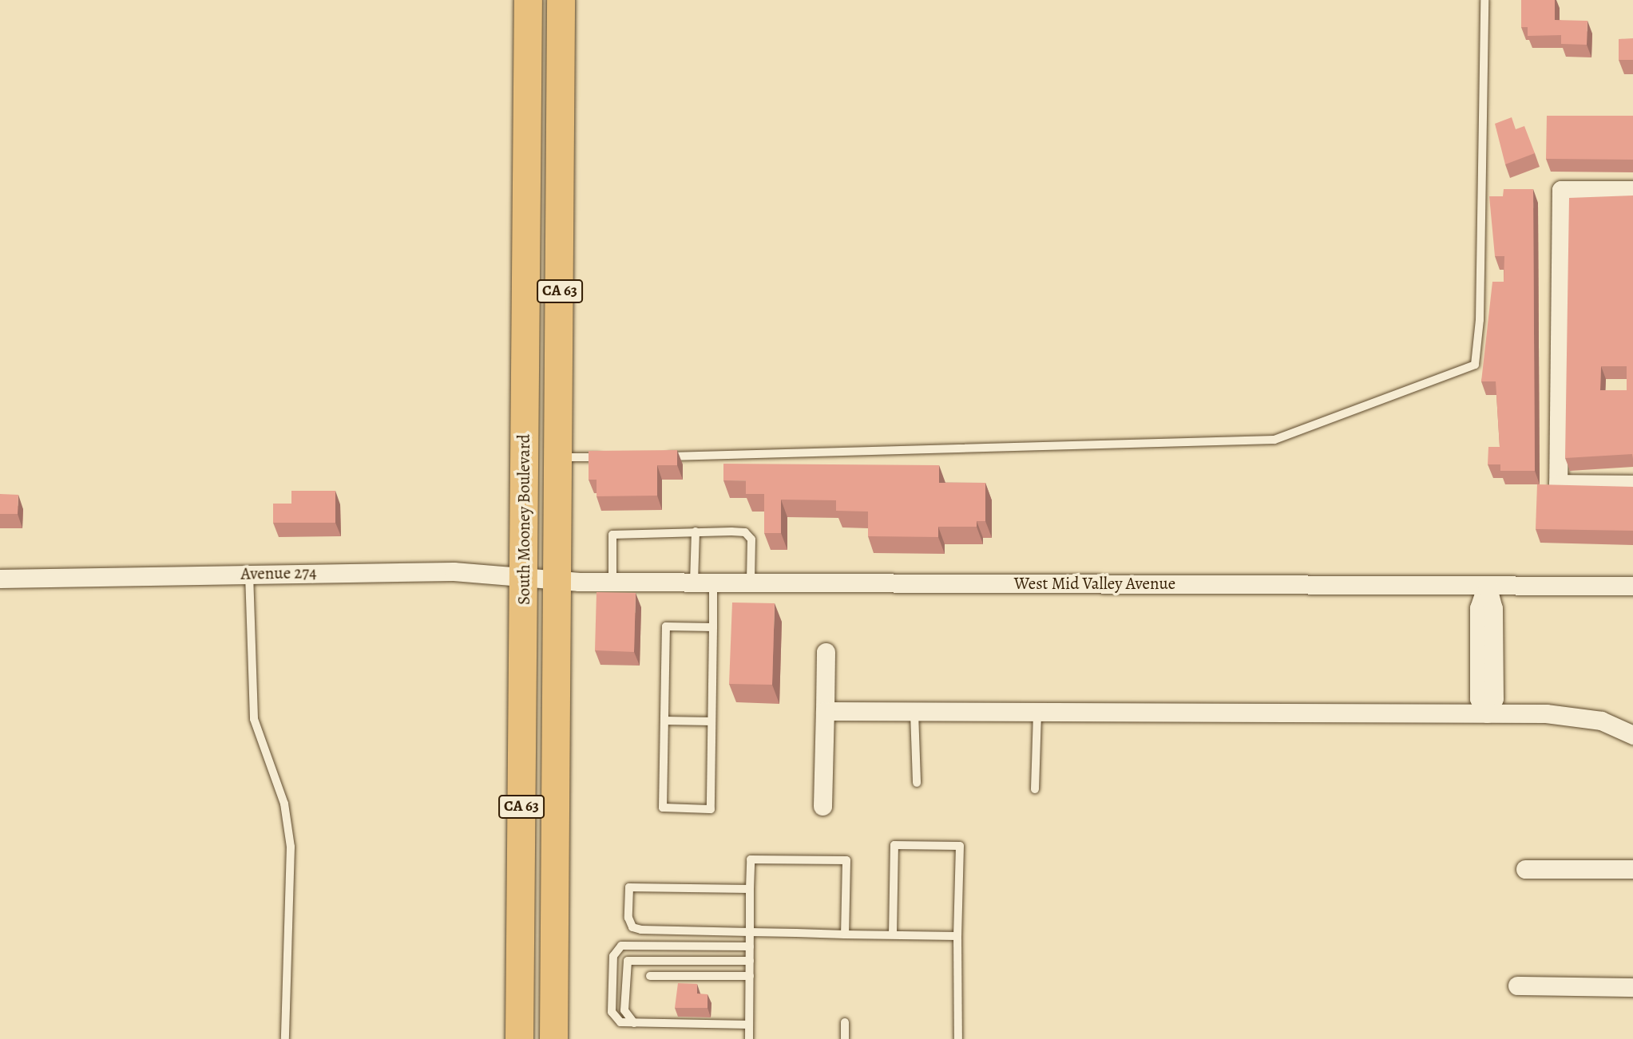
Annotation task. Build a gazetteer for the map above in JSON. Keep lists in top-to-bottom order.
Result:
{
  "streets": {
    "main road": ["CA 63", "South Mooney Boulevard"],
    "street": ["Avenue 274", "West Mid Valley Avenue"]
  },
  "crossings": [
    ["South Mooney Boulevard", "Avenue 274"],
    ["South Mooney Boulevard", "West Mid Valley Avenue"],
    ["Avenue 274", "West Mid Valley Avenue"]
  ]
}
